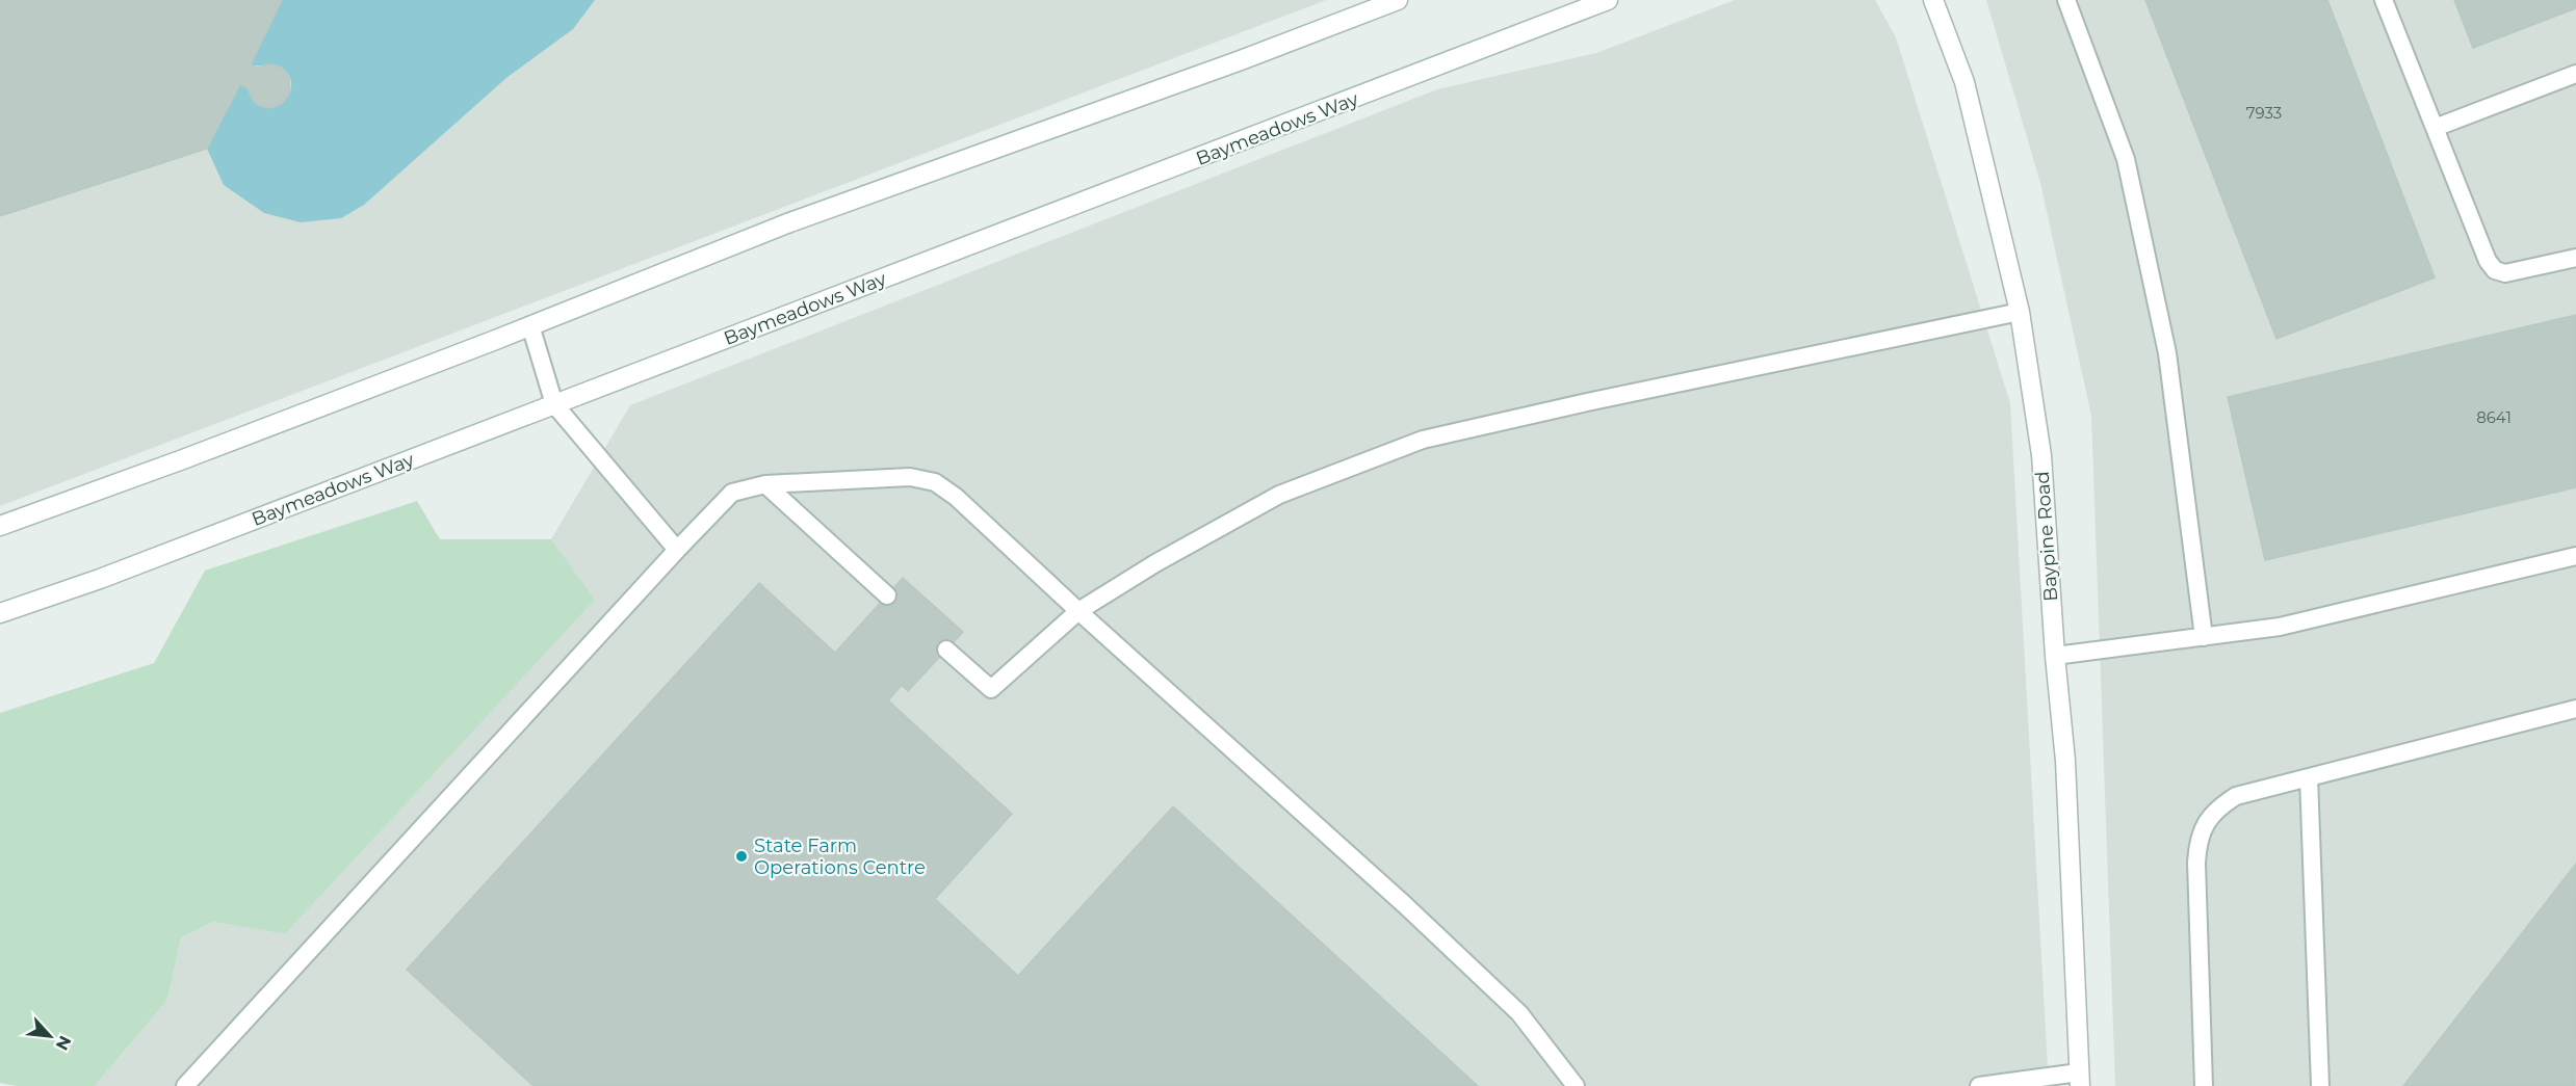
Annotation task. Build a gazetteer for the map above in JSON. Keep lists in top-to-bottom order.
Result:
{
  "streets": {
    "street": ["Baymeadows Way", "Baypine Road"]
  },
  "places": ["State Farm Operations Centre"],
  "house_numbers": ["7933", "8641"],
  "north": "bottom right"
}
